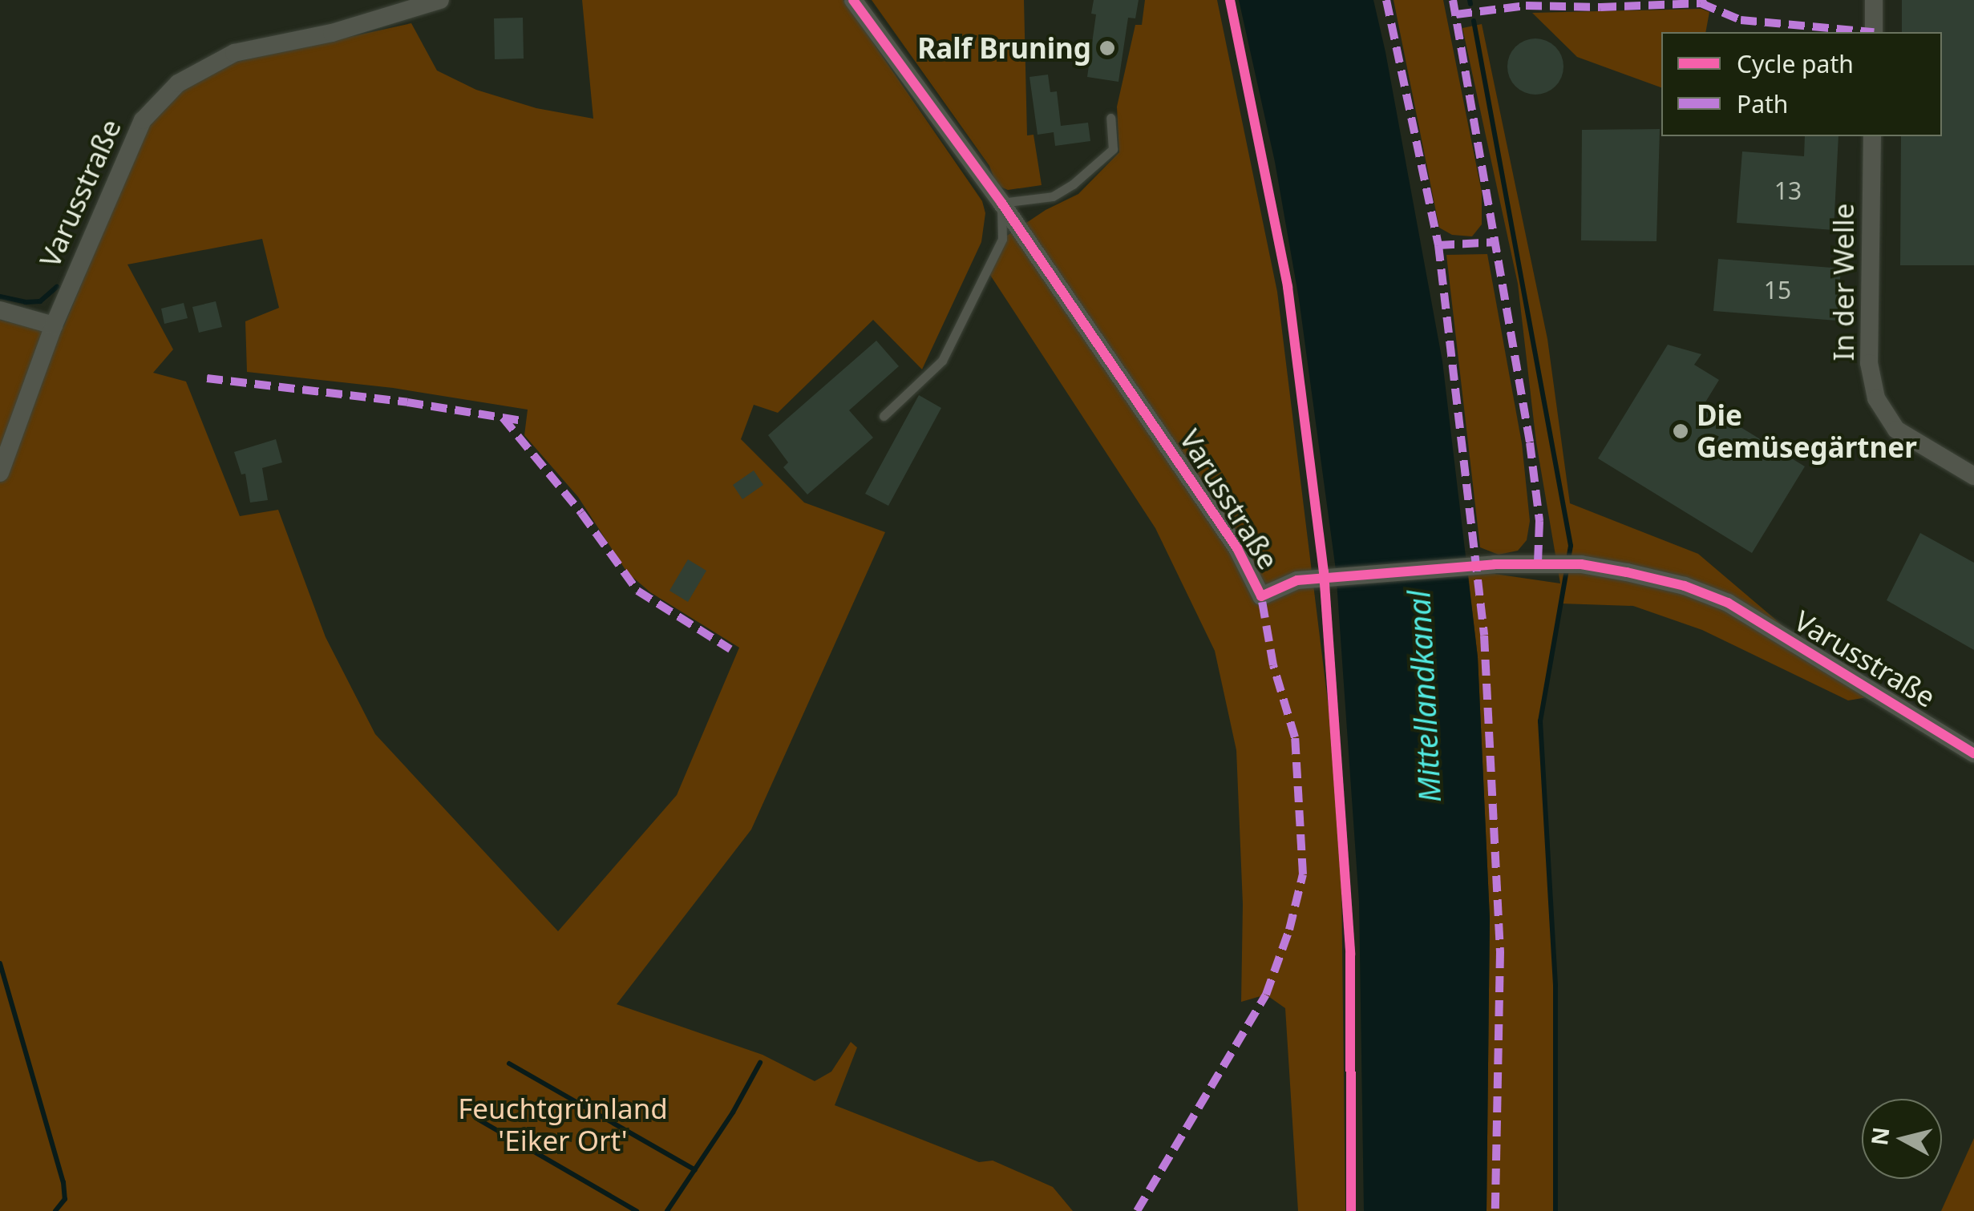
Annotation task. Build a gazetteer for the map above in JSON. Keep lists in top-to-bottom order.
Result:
{
  "streets": {
    "street": ["Varusstraße", "In der Welle"]
  },
  "water": ["Mittellandkanal"],
  "parks": ["Feuchtgrünland 'Eiker Ort'"],
  "places": ["Ralf Bruning", "Die Gemüsegärtner"],
  "house_numbers": ["13", "15"],
  "legend": ["Cycle path", "Path"],
  "north": "left"
}
